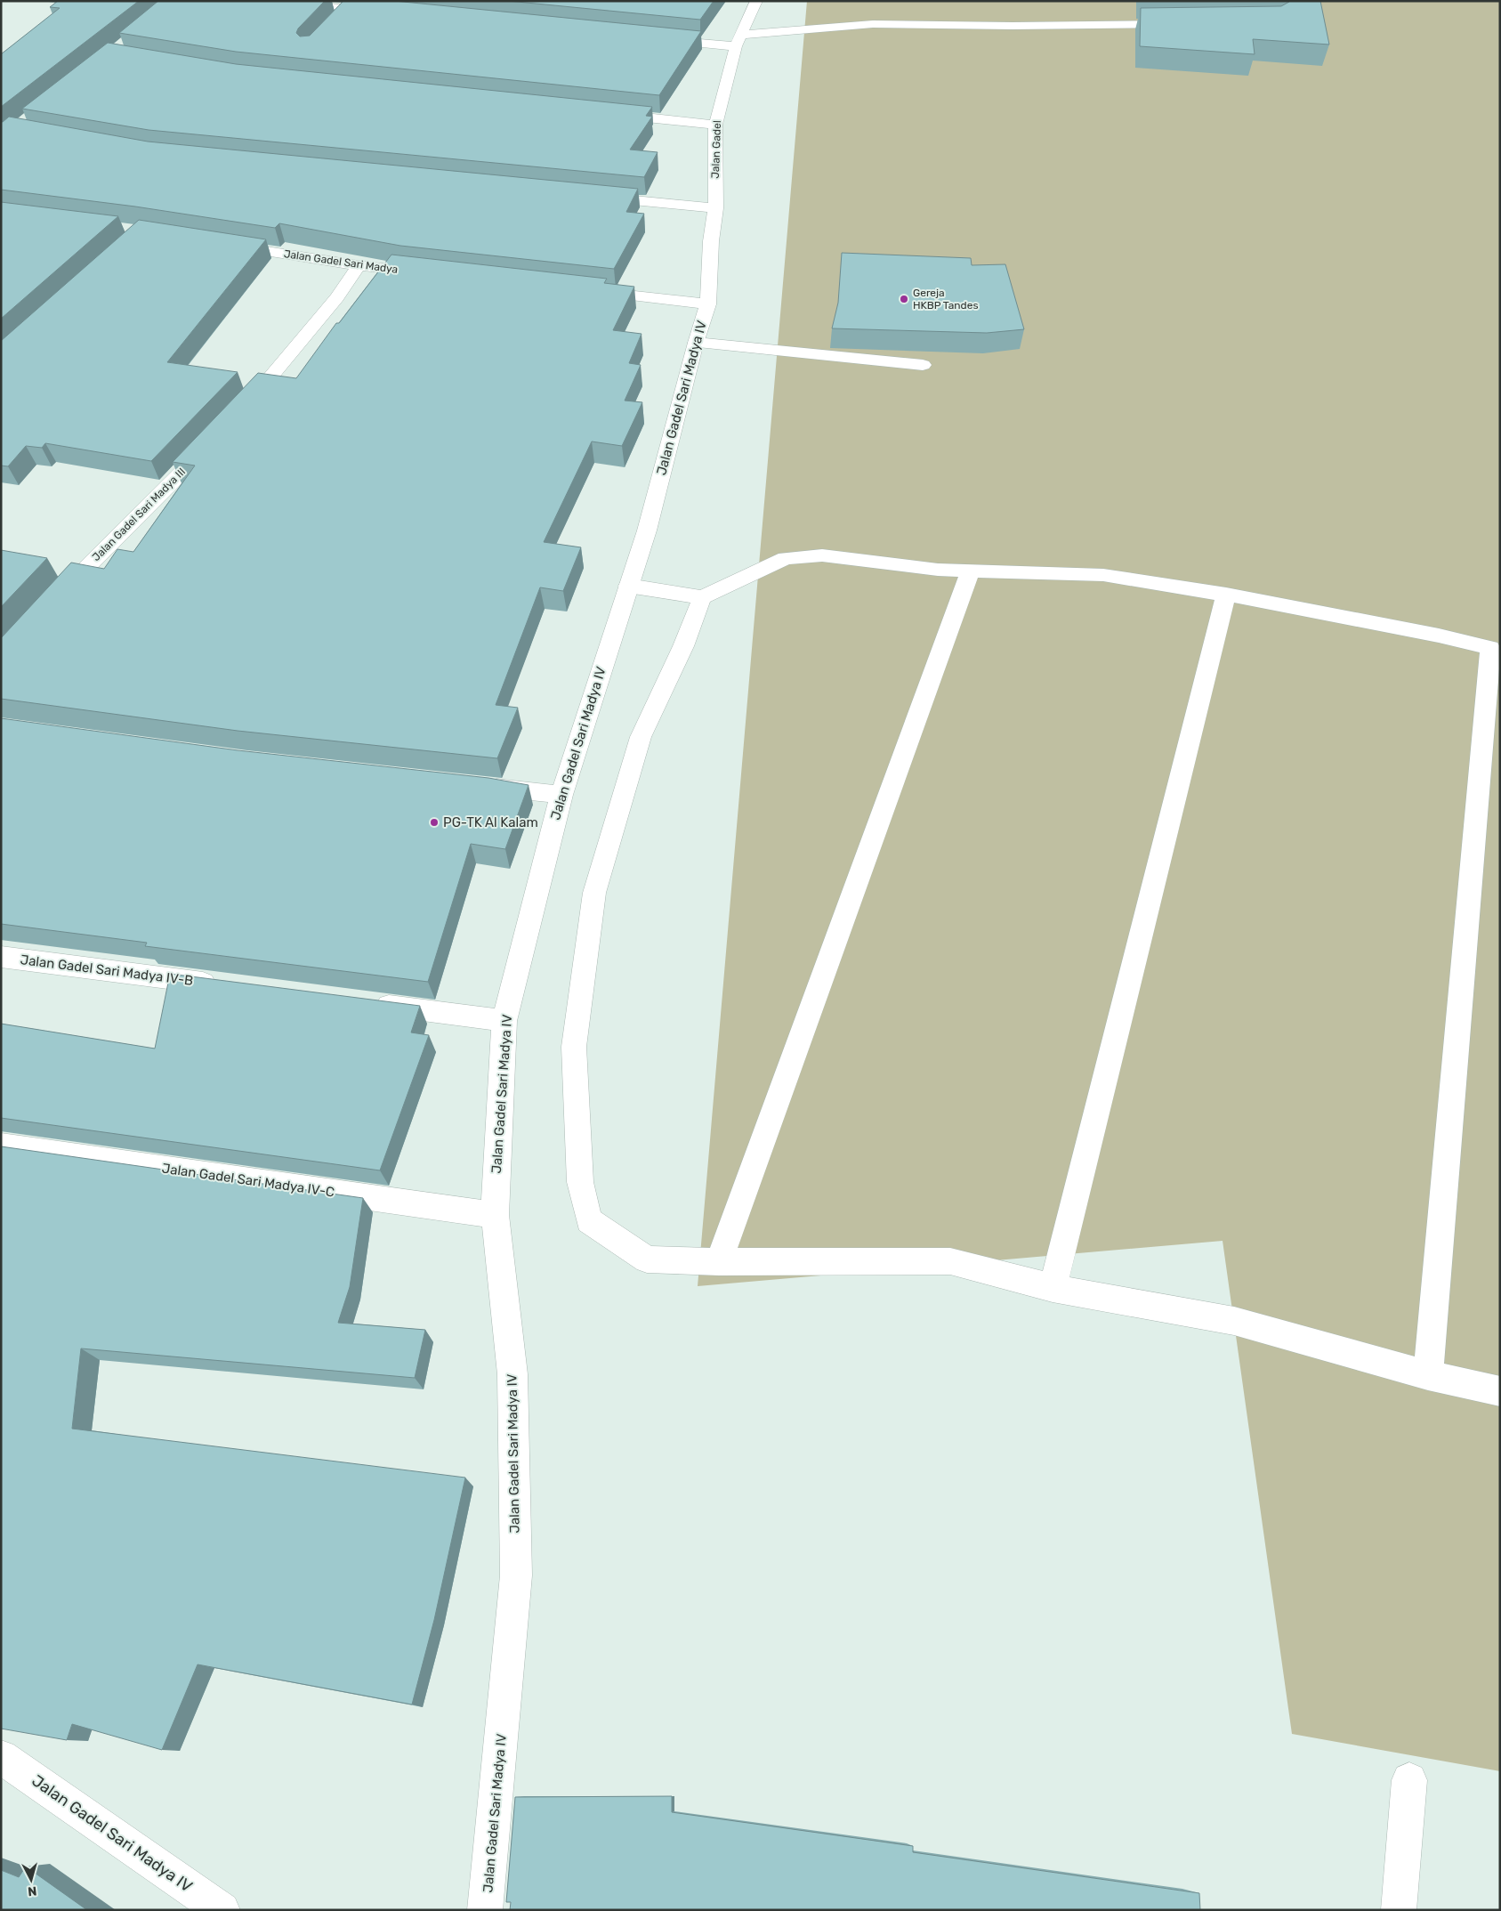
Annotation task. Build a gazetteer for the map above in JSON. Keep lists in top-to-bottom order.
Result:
{
  "streets": {
    "street": [
      "Jalan Gadel",
      "Jalan Gadel Sari Madya",
      "Jalan Gadel Sari Madya IV",
      "Jalan Gadel Sari Madya III",
      "Jalan Gadel Sari Madya IV-B",
      "Jalan Gadel Sari Madya IV-C"
    ]
  },
  "crossings": [
    ["Jalan Gadel", "Jalan Gadel Sari Madya IV"],
    ["Jalan Gadel Sari Madya IV", "Jalan Gadel Sari Madya IV-C"]
  ],
  "places": ["Gereja HKBP Tandes", "PG-TK Al Kalam"],
  "north": "bottom"
}
